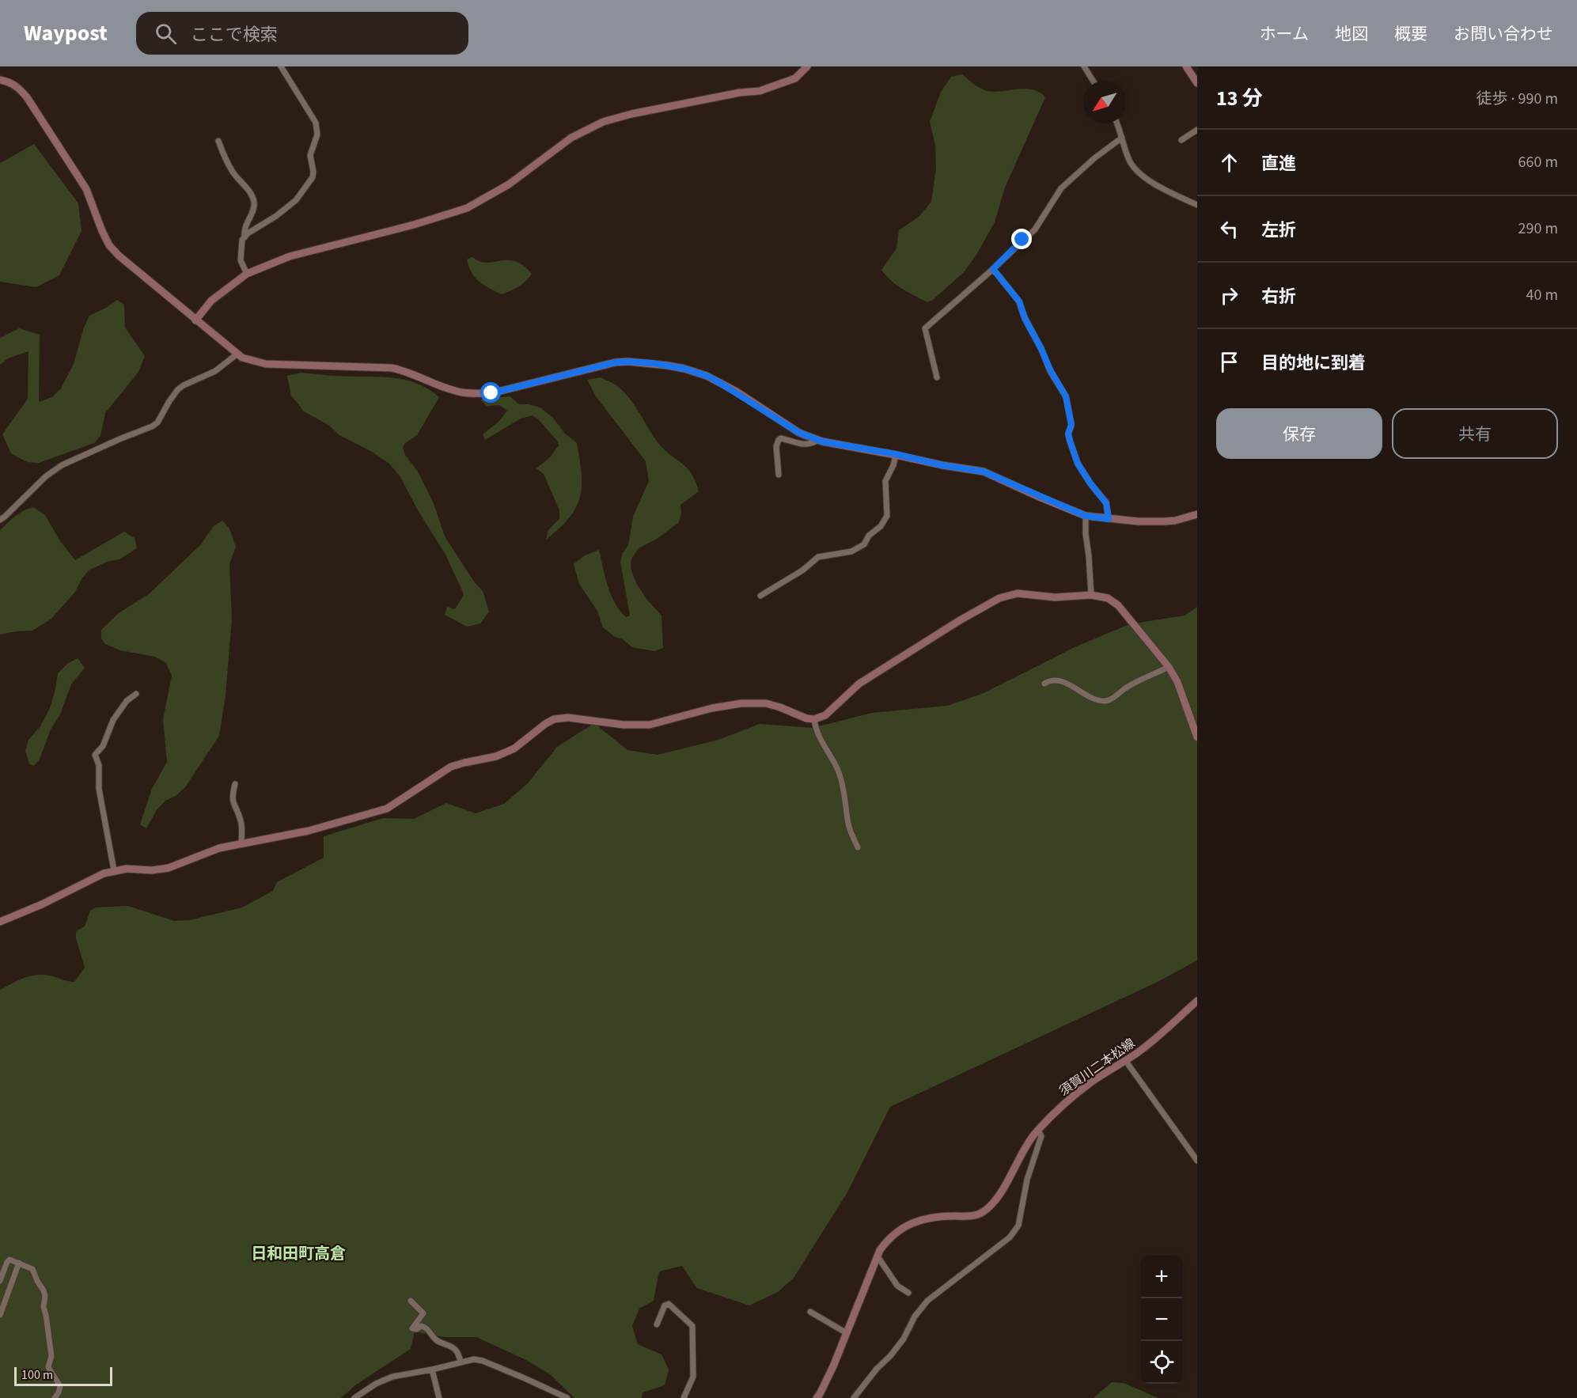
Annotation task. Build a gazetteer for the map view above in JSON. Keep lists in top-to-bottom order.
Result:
{
  "streets": {
    "street": ["須賀川二本松線"]
  },
  "districts": ["日和田町高倉"],
  "scale_bar": "100 m",
  "north": "bottom left",
  "page": {
    "header": "Waypost",
    "search": "ここで検索",
    "nav": [
      "ホーム",
      "地図",
      "概要",
      "お問い合わせ"
    ],
    "heading": ["13 分", "徒歩 · 990 m"],
    "list": [
      ["直進", "660 m"],
      ["左折", "290 m"],
      ["右折", "40 m"],
      "目的地に到着"
    ],
    "buttons": ["保存", "共有"],
    "map_buttons": ["+", "−"],
    "scale": "100 m"
  }
}
